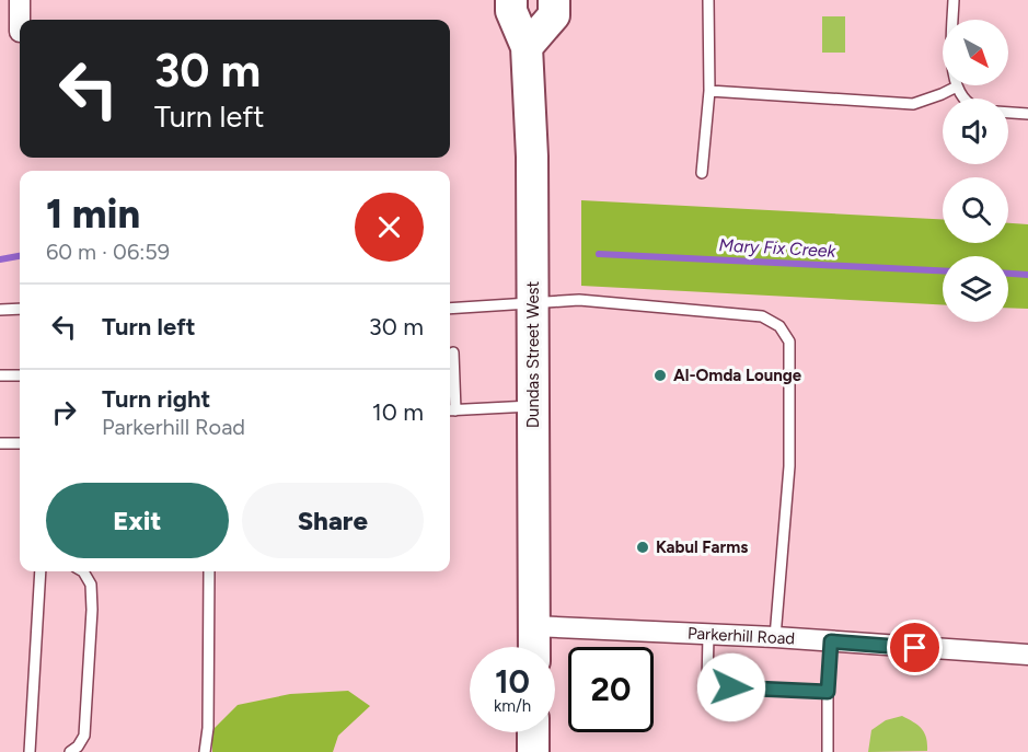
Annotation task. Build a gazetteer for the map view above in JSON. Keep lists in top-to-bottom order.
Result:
{
  "streets": {
    "main road": ["Dundas Street West"],
    "street": ["Parkerhill Road"]
  },
  "crossings": [
    ["Dundas Street West", "Parkerhill Road"]
  ],
  "water": ["Mary Fix Creek"],
  "places": ["Al-Omda Lounge", "Kabul Farms"],
  "north": "bottom right",
  "page": {
    "turn": ["30 m", "Turn left"],
    "heading": ["1 min", "60 m · 06:59"],
    "list": [
      {
        "name": "Turn left",
        "value": "30 m"
      },
      {
        "name": "Turn right",
        "note": "Parkerhill Road",
        "value": "10 m"
      }
    ],
    "buttons": ["Exit", "Share"],
    "speed": "10 km/h",
    "limit": "20"
  }
}
